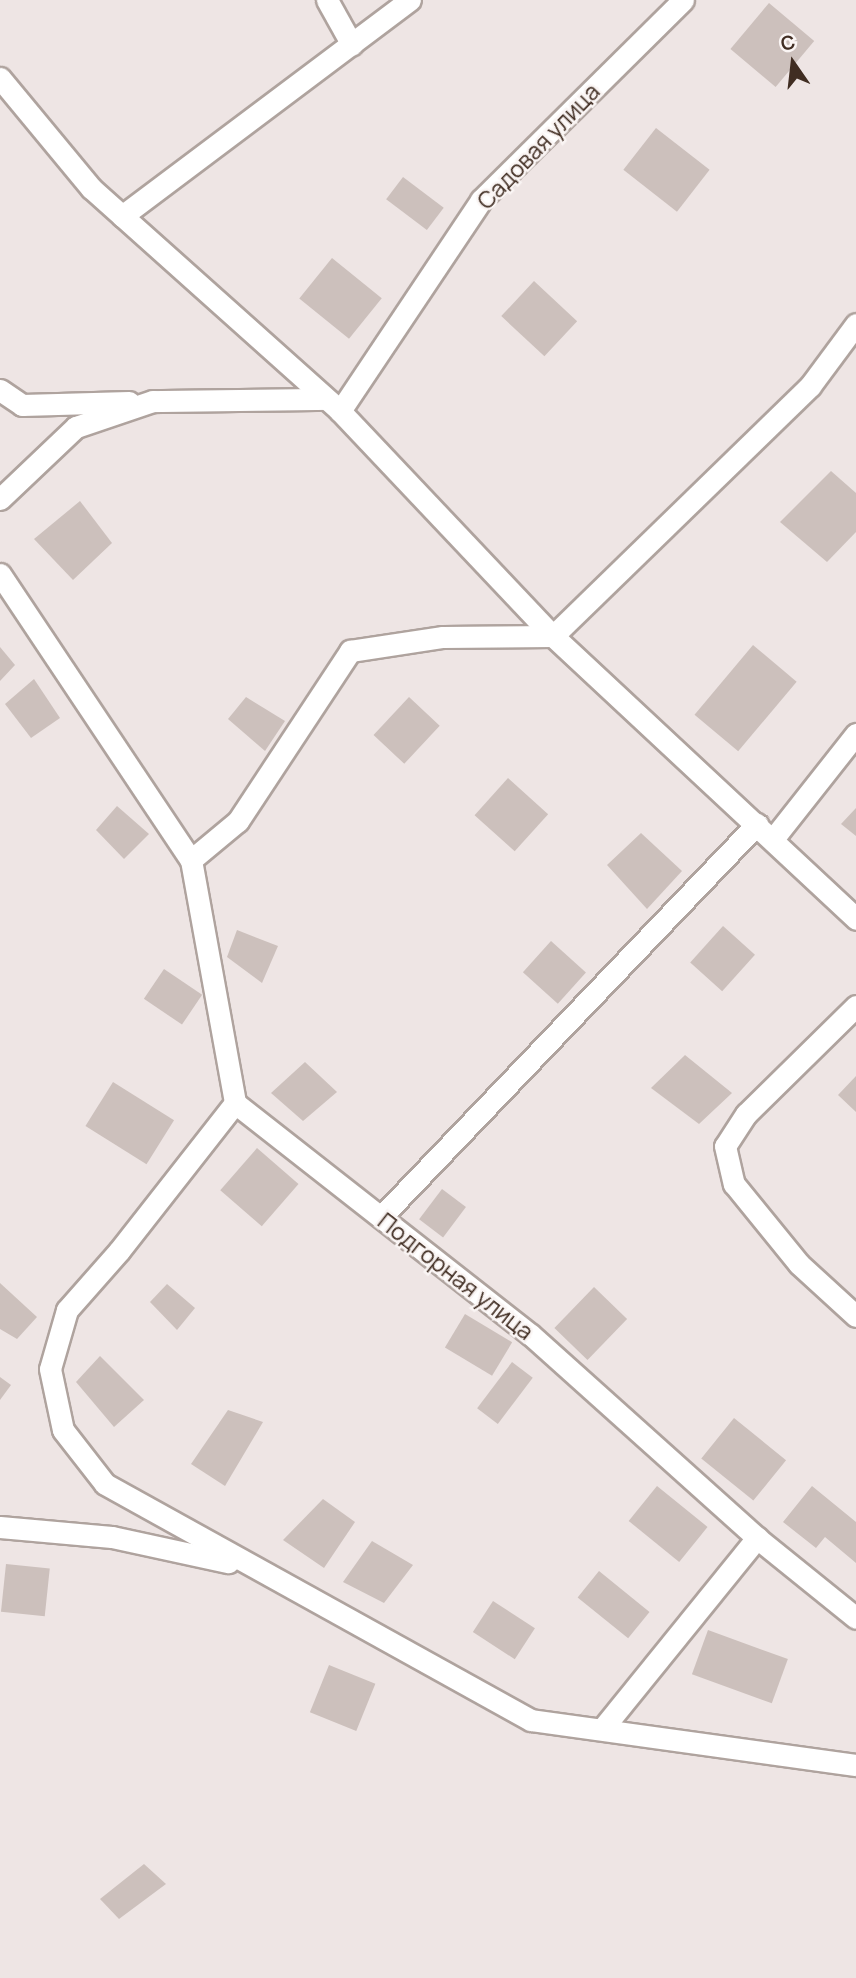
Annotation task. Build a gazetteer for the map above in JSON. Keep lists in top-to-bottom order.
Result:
{
  "streets": {
    "street": ["Садовая улица", "Подгорная улица"]
  },
  "north": "top"
}
